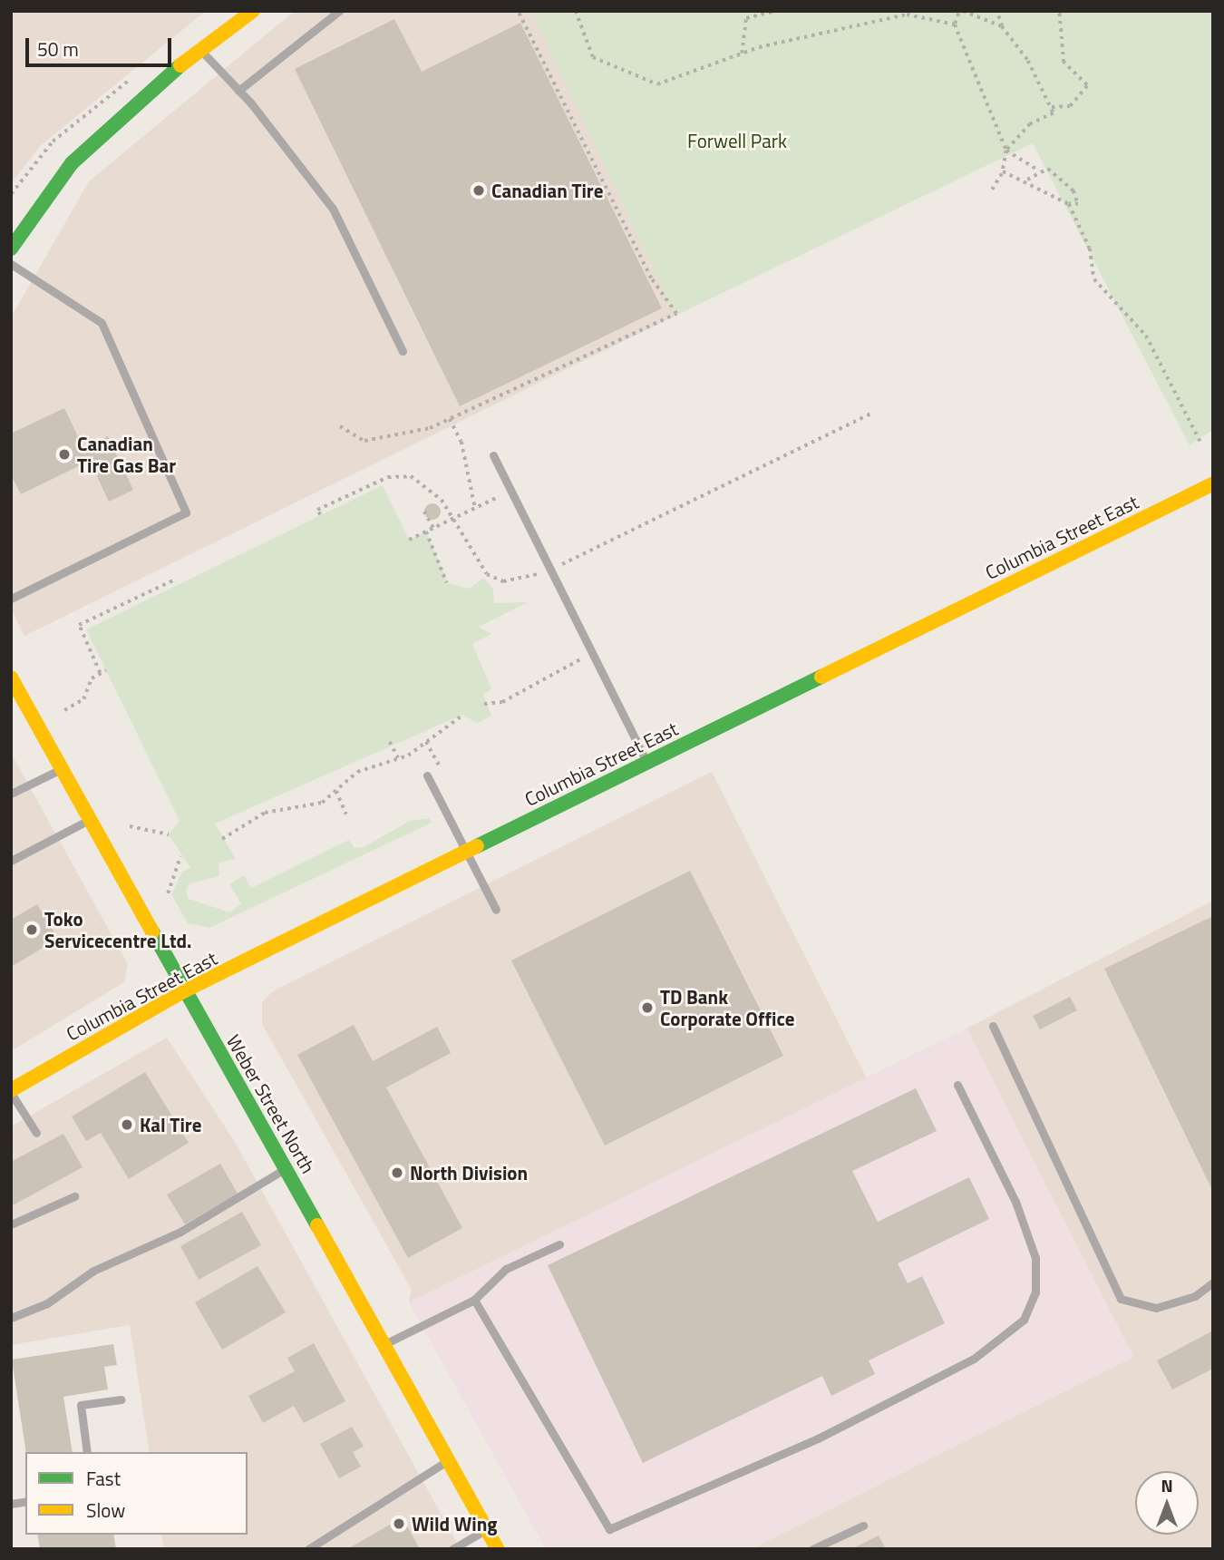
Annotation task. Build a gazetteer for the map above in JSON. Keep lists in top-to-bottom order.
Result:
{
  "streets": {
    "main road": ["Columbia Street East", "Weber Street North"]
  },
  "crossings": [
    ["Columbia Street East", "Weber Street North"]
  ],
  "parks": ["Forwell Park"],
  "places": [
    "Canadian Tire",
    "Canadian Tire Gas Bar",
    "Toko Servicecentre Ltd.",
    "TD Bank Corporate Office",
    "Kal Tire",
    "North Division",
    "Wild Wing"
  ],
  "legend": ["Fast", "Slow"],
  "scale_bar": "50 m",
  "north": "top"
}
